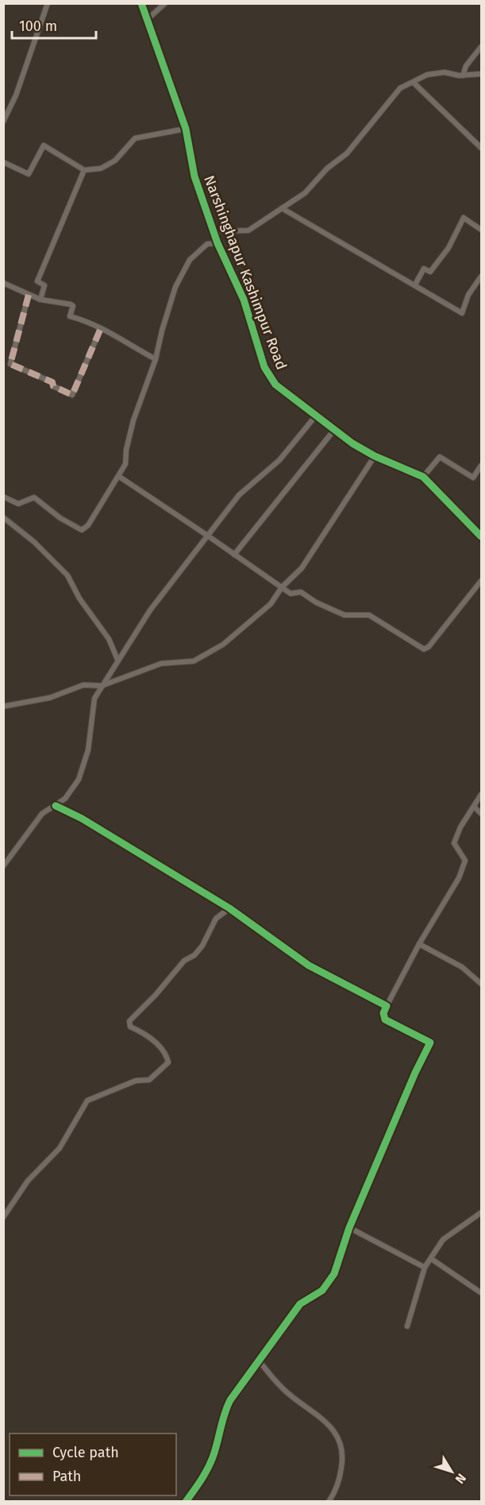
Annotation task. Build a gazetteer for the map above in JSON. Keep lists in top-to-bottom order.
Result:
{
  "streets": {
    "street": ["Narshinghapur Kashimpur Road"]
  },
  "legend": ["Cycle path", "Path"],
  "scale_bar": "100 m",
  "north": "bottom right"
}
